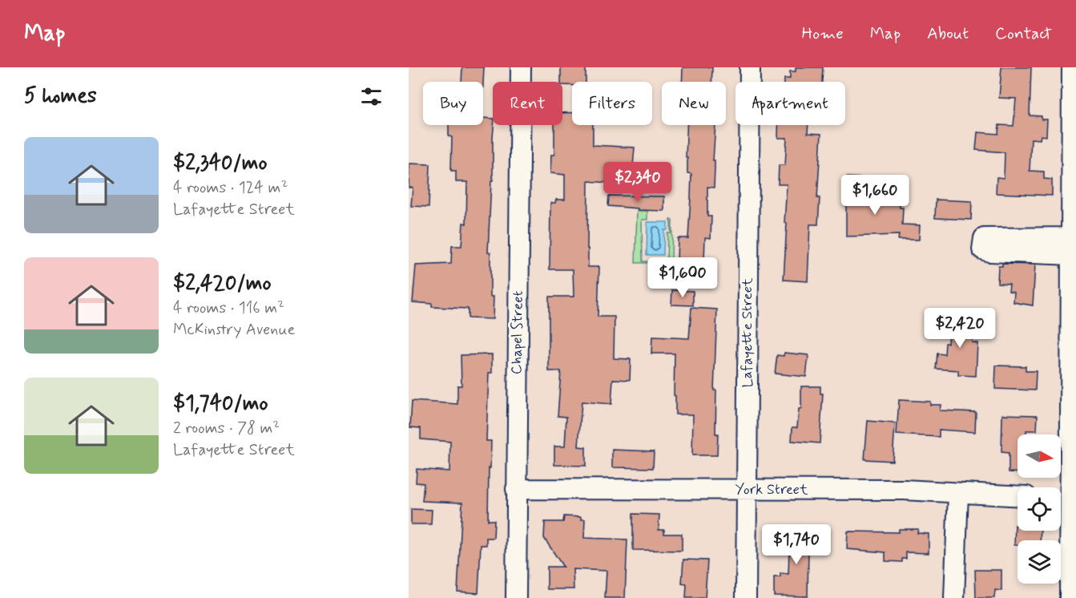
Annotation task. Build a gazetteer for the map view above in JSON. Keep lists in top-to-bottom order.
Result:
{
  "streets": {
    "street": ["Chapel Street", "Lafayette Street", "York Street"]
  },
  "crossings": [
    ["Chapel Street", "York Street"],
    ["Lafayette Street", "York Street"]
  ],
  "north": "right",
  "page": {
    "header": "Map",
    "nav": [
      "Home",
      "Map",
      "About",
      "Contact"
    ],
    "heading": "5 homes",
    "chip": [
      "Buy",
      "Rent",
      "Filters",
      "New",
      "Apartment"
    ],
    "list": [
      {
        "name": "$2,340/mo",
        "note": "4 rooms · 124 m² · Lafayette Street"
      },
      {
        "name": "$2,420/mo",
        "note": "4 rooms · 116 m² · McKinstry Avenue"
      },
      {
        "name": "$1,740/mo",
        "note": "2 rooms · 78 m² · Lafayette Street"
      }
    ],
    "price": [
      "$2,340",
      "$1,660",
      "$1,600",
      "$2,420",
      "$1,740"
    ]
  }
}
